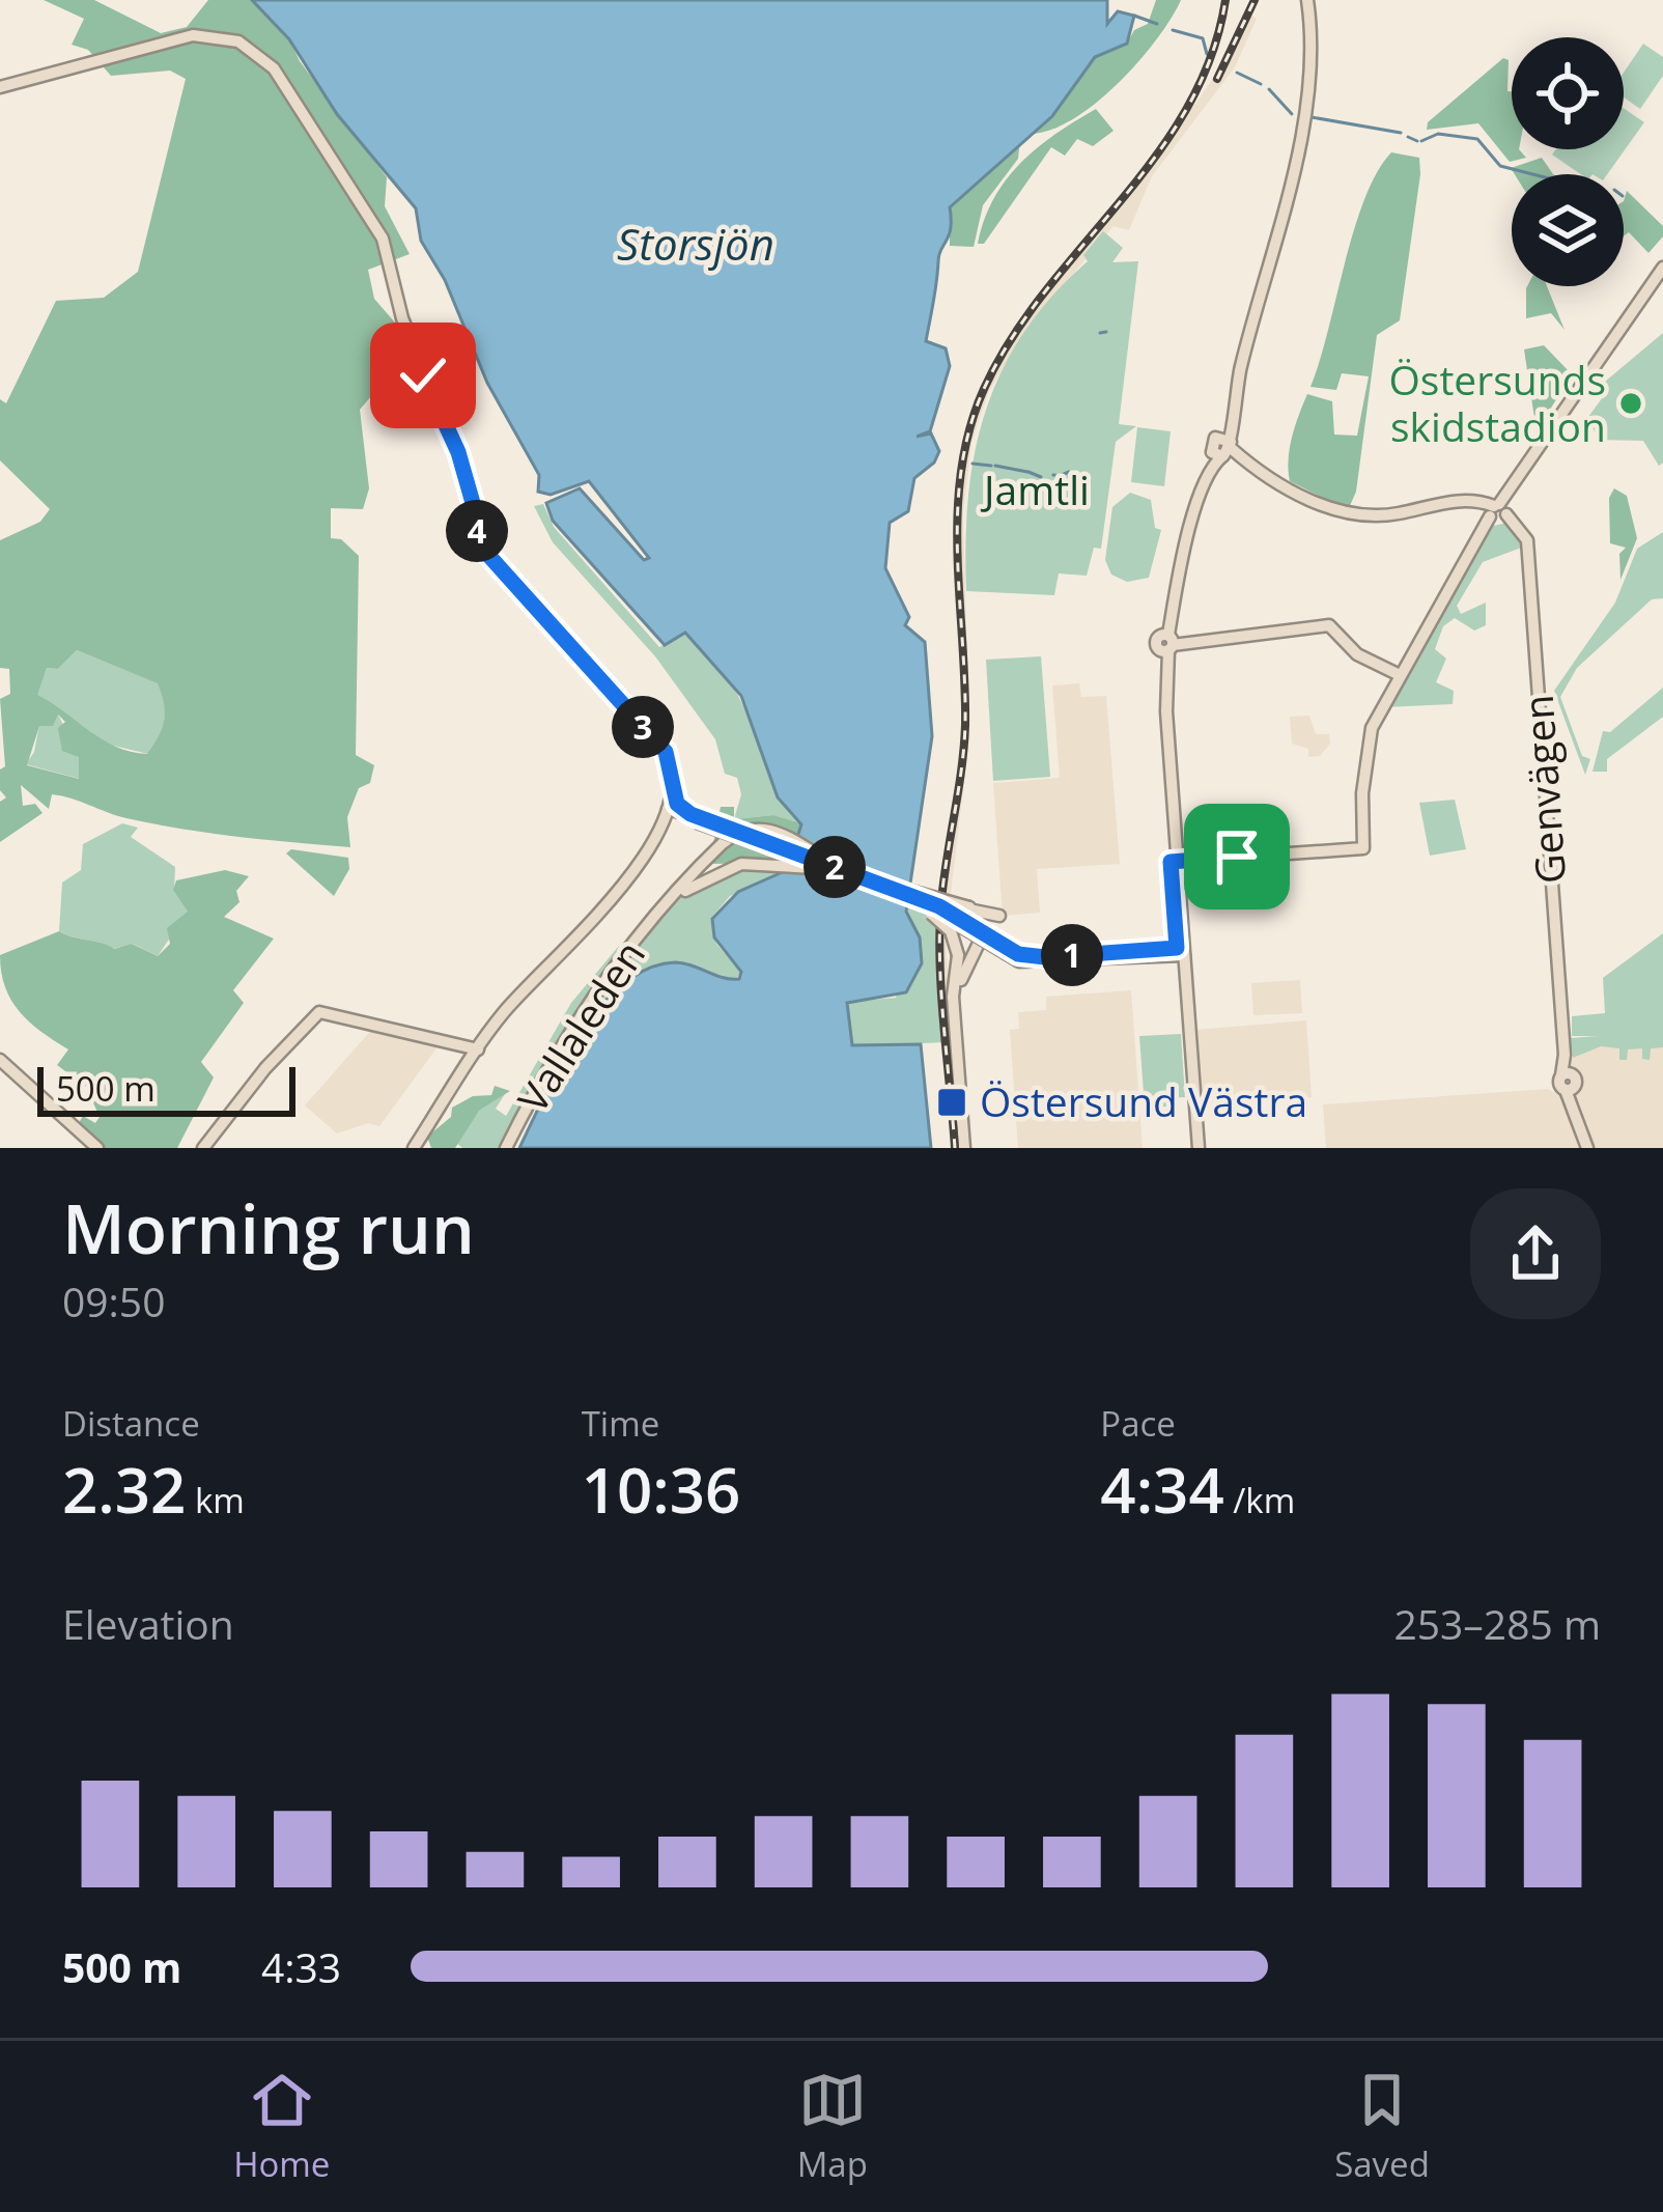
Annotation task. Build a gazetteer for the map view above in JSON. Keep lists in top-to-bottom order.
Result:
{
  "streets": {
    "street": ["Genvägen", "Vallaleden"]
  },
  "water": ["Storsjön"],
  "parks": ["Jamtli"],
  "places": {
    "other": ["Östersunds skidstadion"],
    "transit": ["Östersund Västra"]
  },
  "scale_bar": "500 m",
  "page": {
    "pins": [
      "4",
      "3",
      "2",
      "1"
    ],
    "scale": "500 m",
    "heading": ["Morning run", "09:50"],
    "stats": [
      ["Distance", "2.32 km"],
      ["Time", "10:36"],
      ["Pace", "4:34 /km"]
    ],
    "chart": ["Elevation", "253–285 m"],
    "list": [
      {
        "name": "500 m",
        "note": "4:33"
      }
    ],
    "tabs": ["Home", "Map", "Saved"]
  }
}
